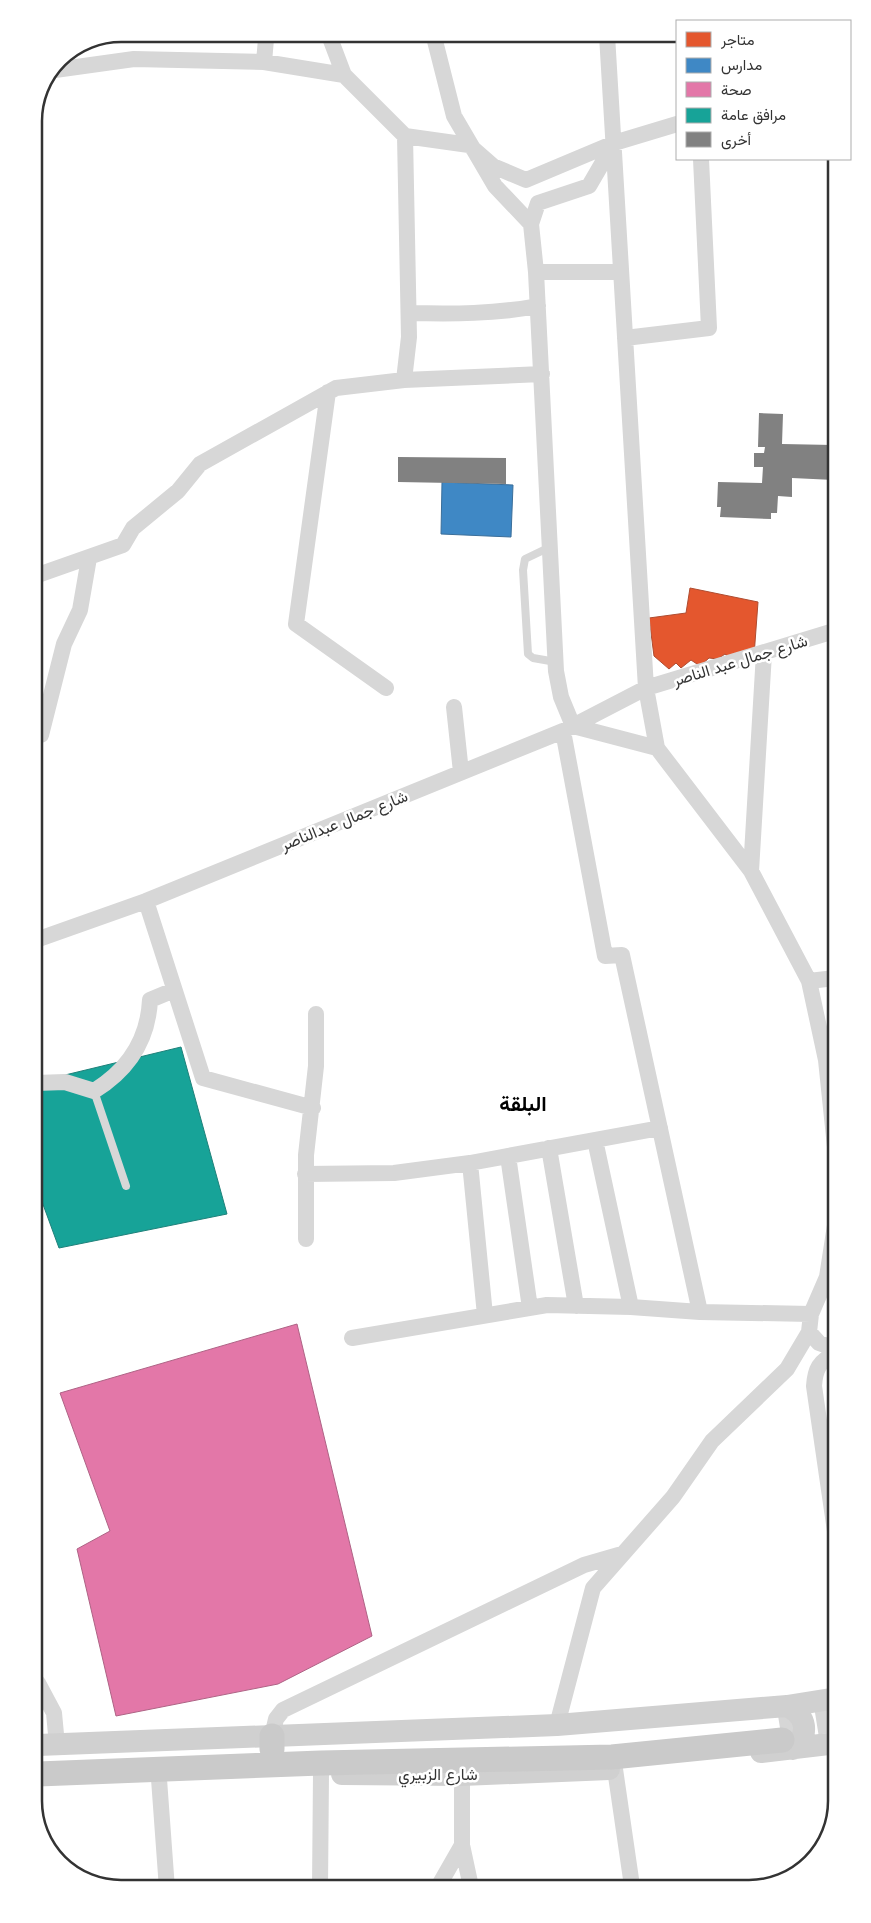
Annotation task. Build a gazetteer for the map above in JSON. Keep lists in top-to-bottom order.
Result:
{
  "streets": {
    "main road": ["شارع الزبيري"],
    "street": ["شارع جمال عبد الناصر", "شارع جمال عبدالناصر"]
  },
  "crossings": [
    ["شارع جمال عبد الناصر", "شارع جمال عبدالناصر"]
  ],
  "districts": ["البلقة"],
  "legend": [
    "متاجر",
    "مدارس",
    "صحة",
    "مرافق عامة",
    "أخرى"
  ]
}
